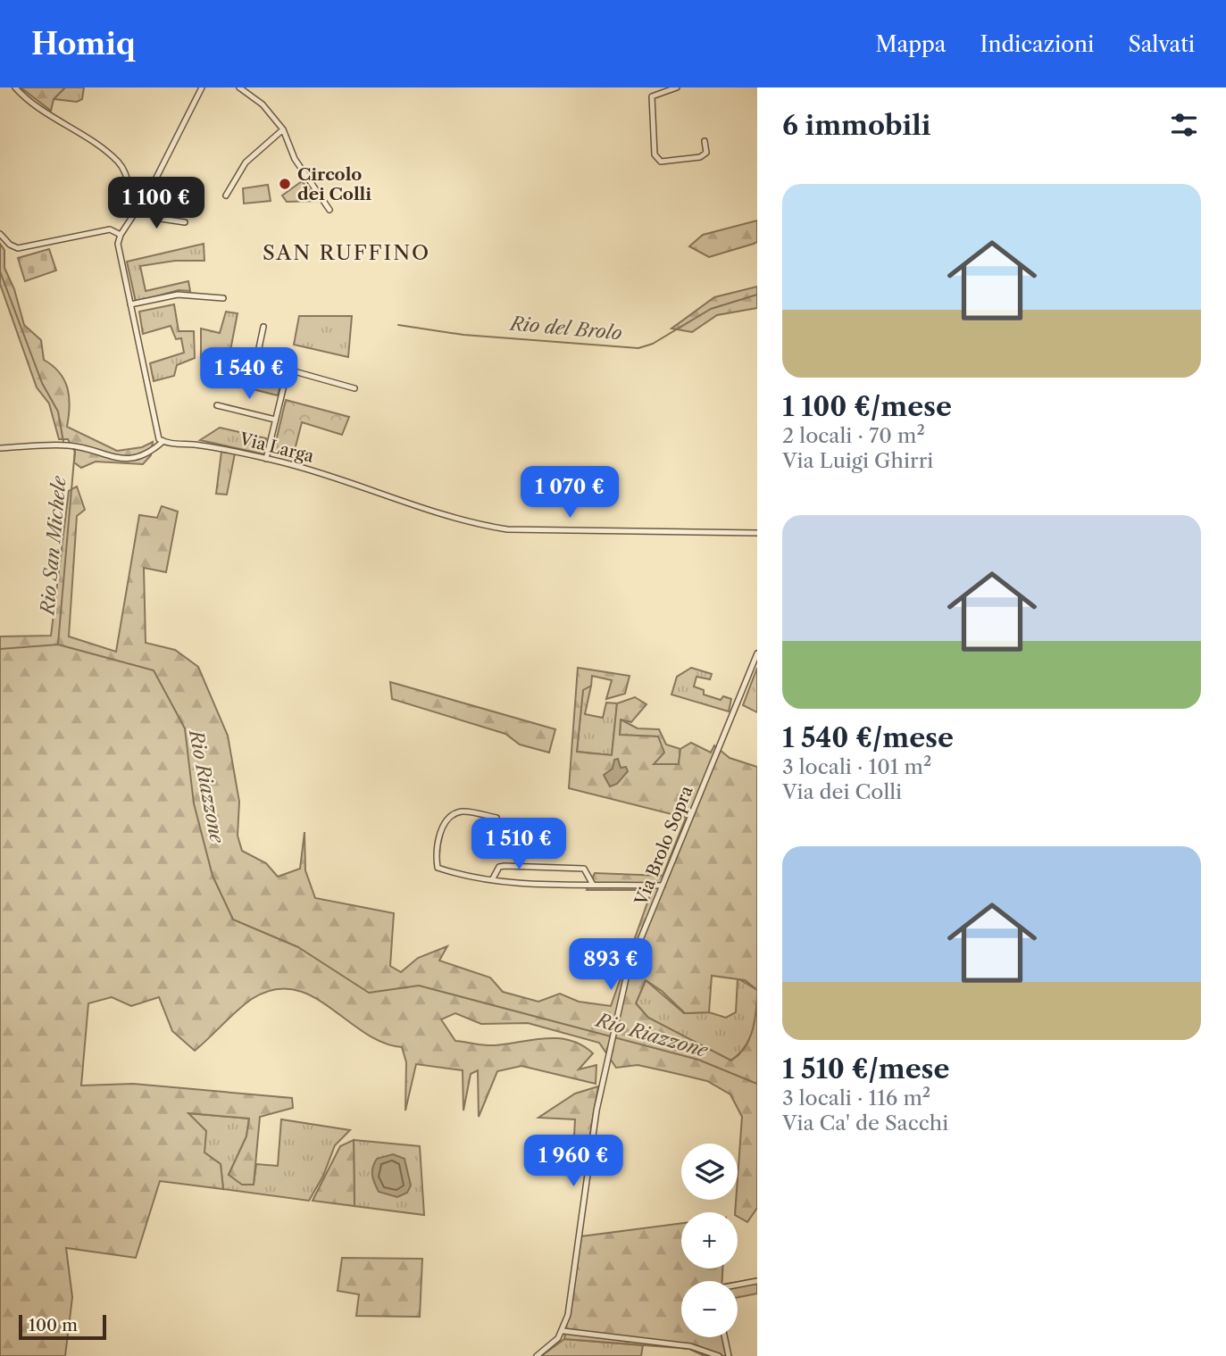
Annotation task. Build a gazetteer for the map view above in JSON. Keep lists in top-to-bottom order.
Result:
{
  "streets": {
    "street": ["Via Larga", "Via Brolo Sopra"]
  },
  "districts": ["SAN RUFFINO"],
  "water": ["Rio del Brolo", "Rio San Michele", "Rio Riazzone"],
  "places": ["Circolo dei Colli"],
  "scale_bar": "100 m",
  "page": {
    "header": "Homiq",
    "nav": ["Mappa", "Indicazioni", "Salvati"],
    "heading": "6 immobili",
    "list": [
      {
        "name": "1 100 €/mese",
        "note": "2 locali · 70 m² · Via Luigi Ghirri"
      },
      {
        "name": "1 540 €/mese",
        "note": "3 locali · 101 m² · Via dei Colli"
      },
      {
        "name": "1 510 €/mese",
        "note": "3 locali · 116 m² · Via Ca' de Sacchi"
      }
    ],
    "price": [
      "1 100 €",
      "1 540 €",
      "1 070 €",
      "1 510 €",
      "893 €",
      "1 960 €"
    ],
    "map_buttons": ["+", "−"],
    "scale": "100 m"
  }
}
